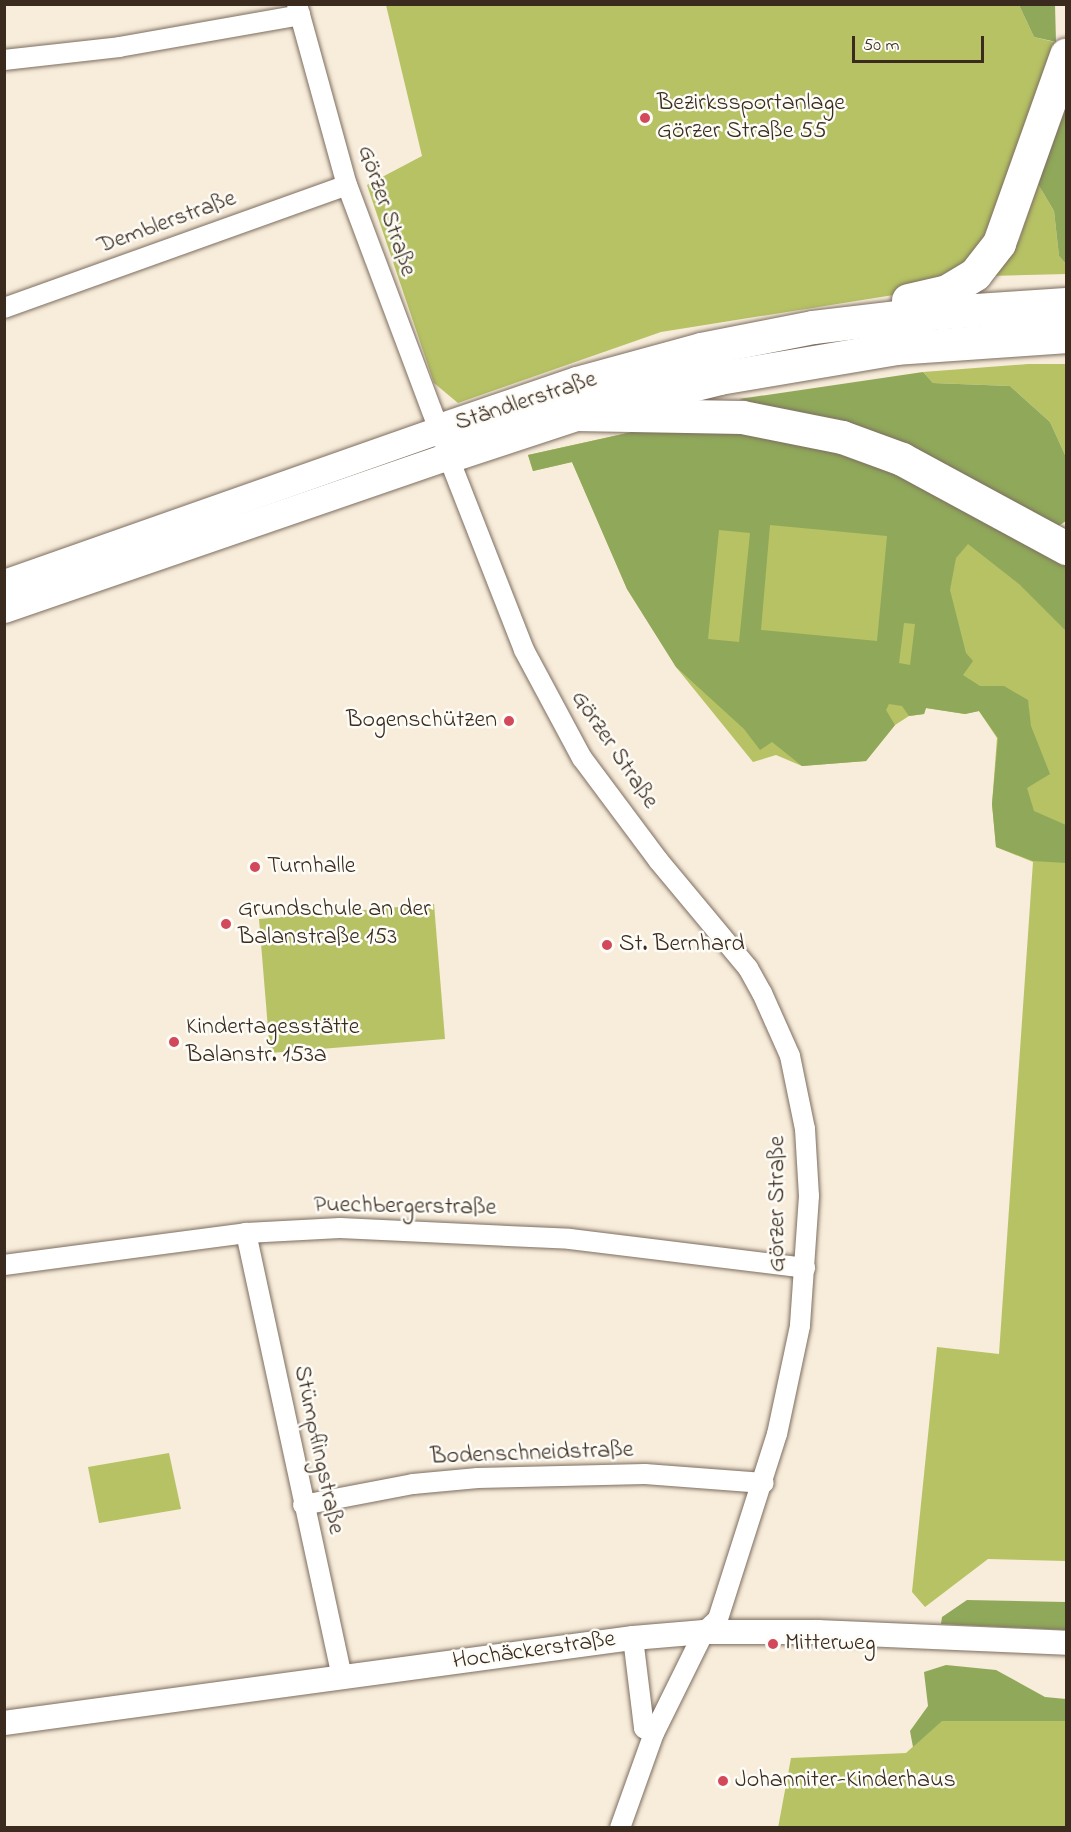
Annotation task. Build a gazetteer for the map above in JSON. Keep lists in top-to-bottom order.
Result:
{
  "streets": {
    "highway": ["Ständlerstraße"],
    "street": [
      "Görzer Straße",
      "Demblerstraße",
      "Puechbergerstraße",
      "Stümpflingstraße",
      "Bodenschneidstraße",
      "Hochäckerstraße"
    ]
  },
  "crossings": [
    ["Görzer Straße", "Demblerstraße"],
    ["Görzer Straße", "Ständlerstraße"],
    ["Görzer Straße", "Puechbergerstraße"],
    ["Görzer Straße", "Bodenschneidstraße"],
    ["Görzer Straße", "Hochäckerstraße"],
    ["Puechbergerstraße", "Stümpflingstraße"],
    ["Stümpflingstraße", "Bodenschneidstraße"],
    ["Stümpflingstraße", "Hochäckerstraße"]
  ],
  "places": [
    "Bezirkssportanlage Görzer Straße 55",
    "Bogenschützen",
    "Turnhalle",
    "Grundschule an der Balanstraße 153",
    "St. Bernhard",
    "Kindertagesstätte Balanstr. 153a",
    "Mitterweg",
    "Johanniter-Kinderhaus"
  ],
  "scale_bar": "50 m"
}
